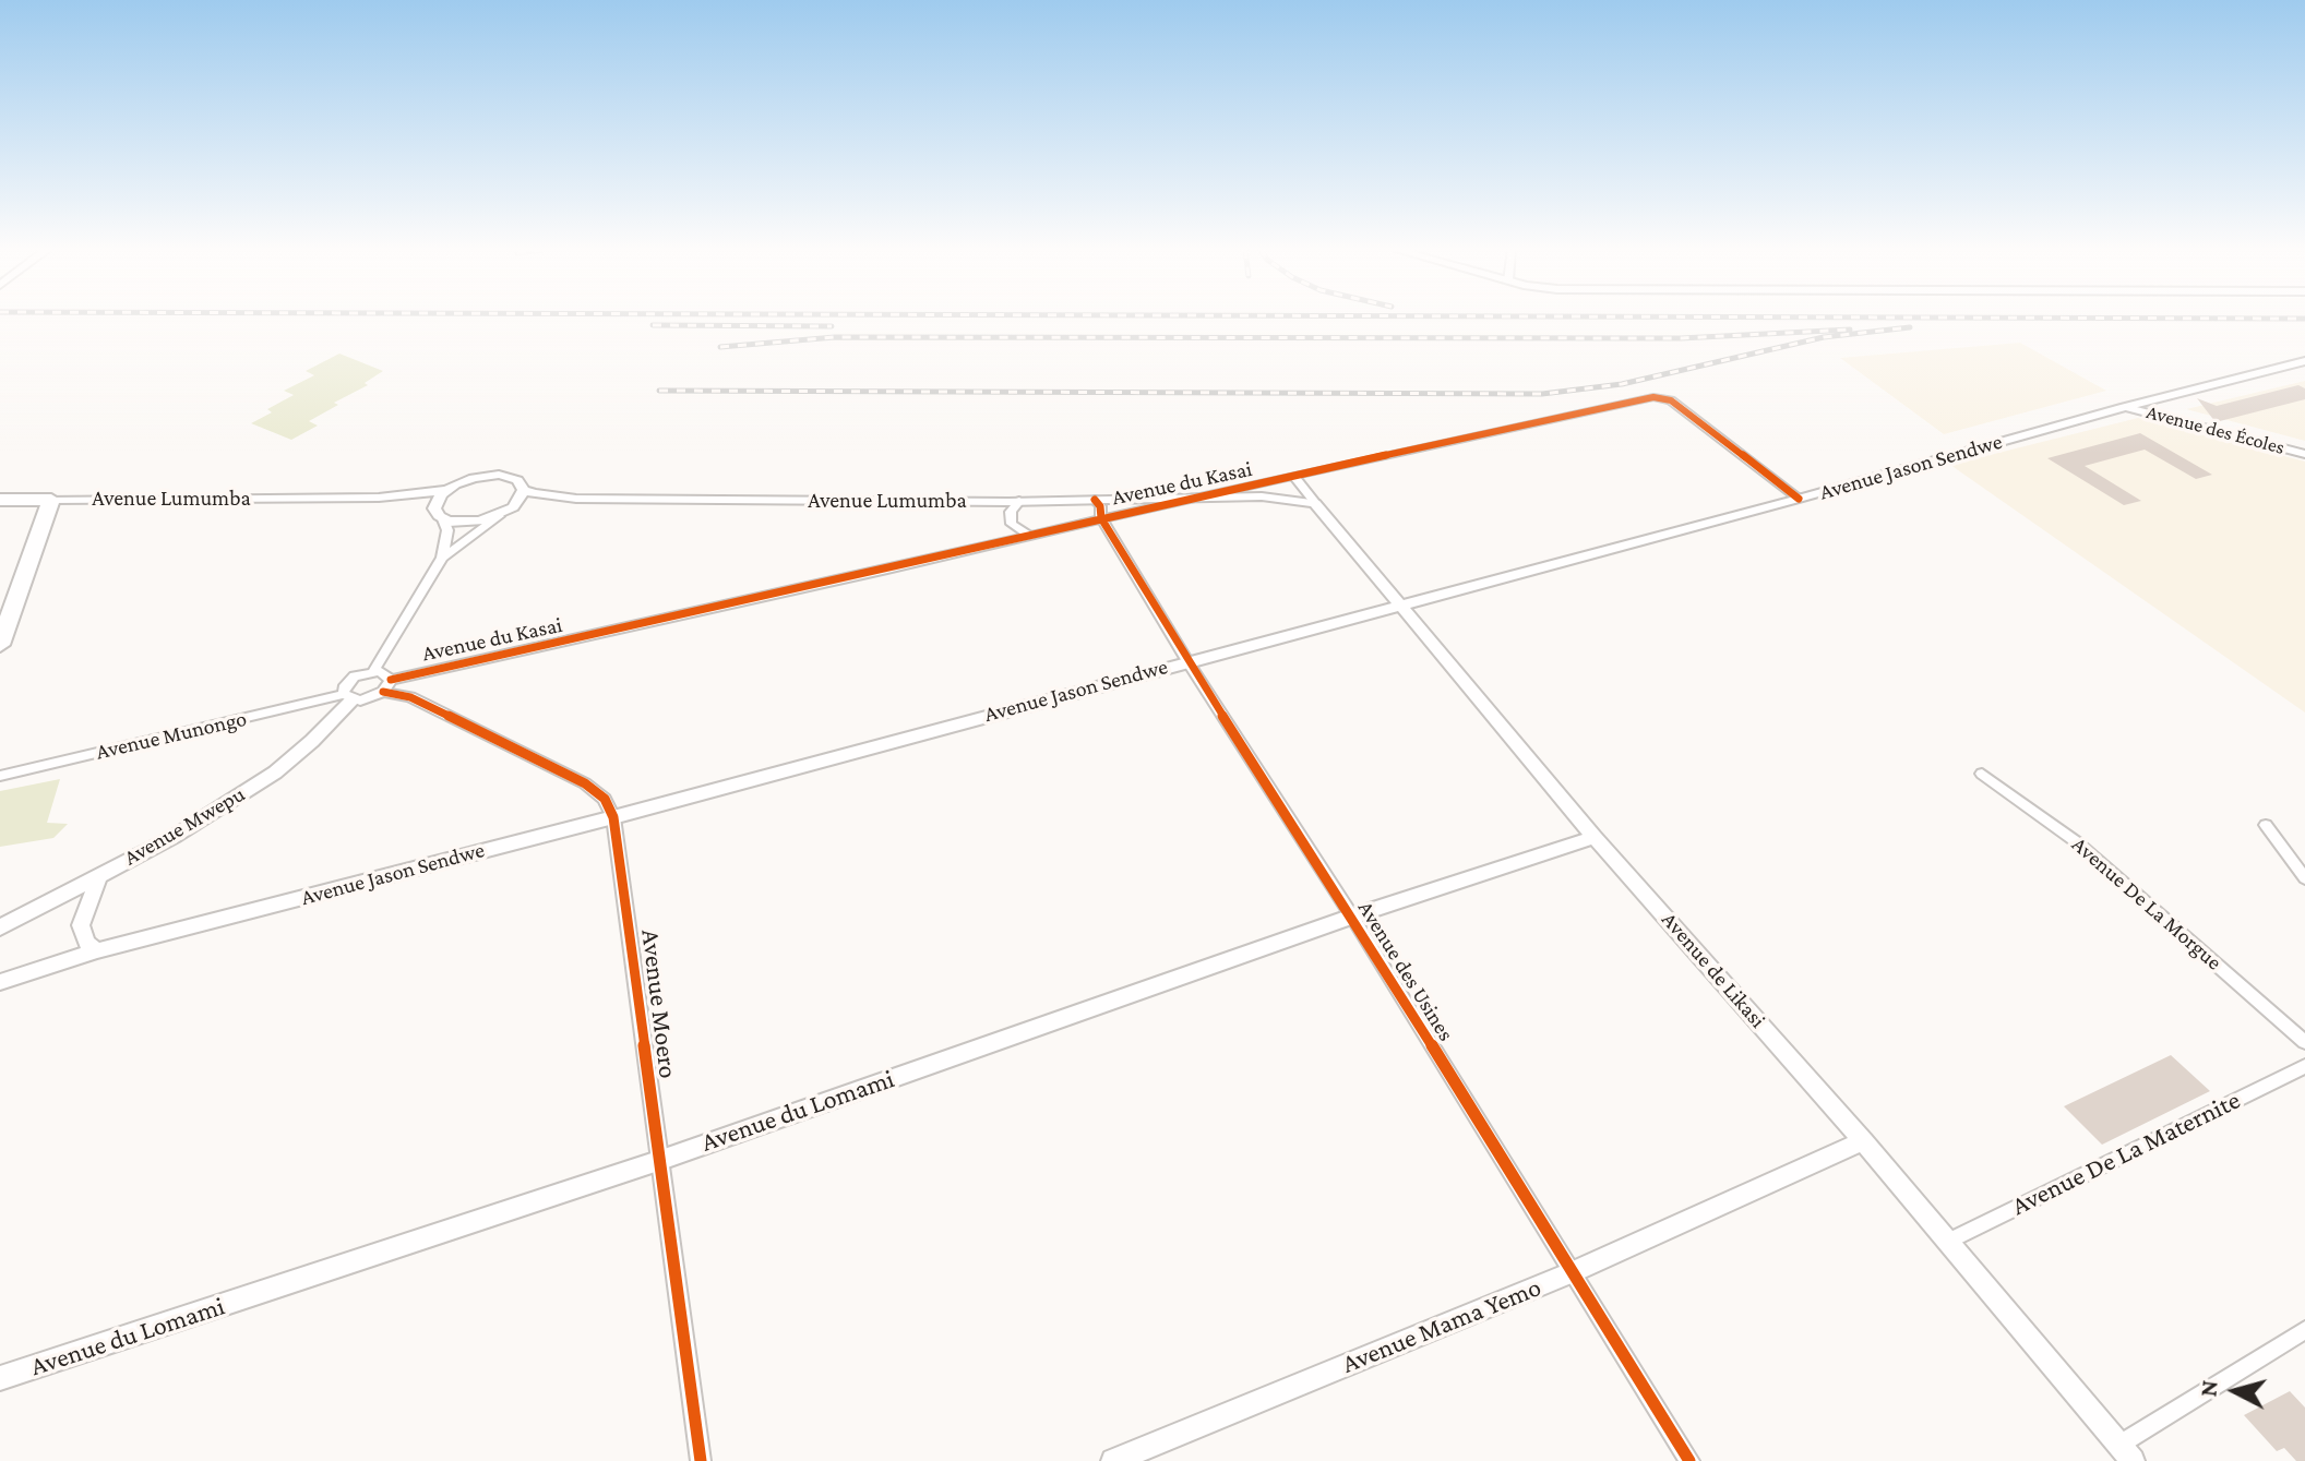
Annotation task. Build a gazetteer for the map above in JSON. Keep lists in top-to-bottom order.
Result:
{
  "streets": {
    "highway": ["Avenue Lumumba"],
    "main road": [
      "Avenue Jason Sendwe",
      "Avenue Mwepu",
      "Avenue de Likasi",
      "Avenue du Lomami",
      "Avenue Mama Yemo"
    ],
    "street": [
      "Avenue des Écoles",
      "Avenue du Kasai",
      "Avenue Munongo",
      "Avenue De La Morgue",
      "Avenue des Usines",
      "Avenue Moero",
      "Avenue De La Maternite"
    ]
  },
  "crossings": [
    ["Avenue des Écoles", "Avenue Jason Sendwe"],
    ["Avenue Jason Sendwe", "Avenue du Kasai"],
    ["Avenue Jason Sendwe", "Avenue de Likasi"],
    ["Avenue Jason Sendwe", "Avenue des Usines"],
    ["Avenue Jason Sendwe", "Avenue Moero"],
    ["Avenue du Kasai", "Avenue Lumumba"],
    ["Avenue du Kasai", "Avenue Munongo"],
    ["Avenue du Kasai", "Avenue Mwepu"],
    ["Avenue du Kasai", "Avenue de Likasi"],
    ["Avenue du Kasai", "Avenue des Usines"],
    ["Avenue Lumumba", "Avenue de Likasi"],
    ["Avenue Lumumba", "Avenue des Usines"],
    ["Avenue Munongo", "Avenue Mwepu"],
    ["Avenue de Likasi", "Avenue du Lomami"],
    ["Avenue de Likasi", "Avenue De La Maternite"],
    ["Avenue de Likasi", "Avenue Mama Yemo"],
    ["Avenue des Usines", "Avenue du Lomami"],
    ["Avenue des Usines", "Avenue Mama Yemo"],
    ["Avenue Moero", "Avenue du Lomami"]
  ],
  "north": "left"
}
